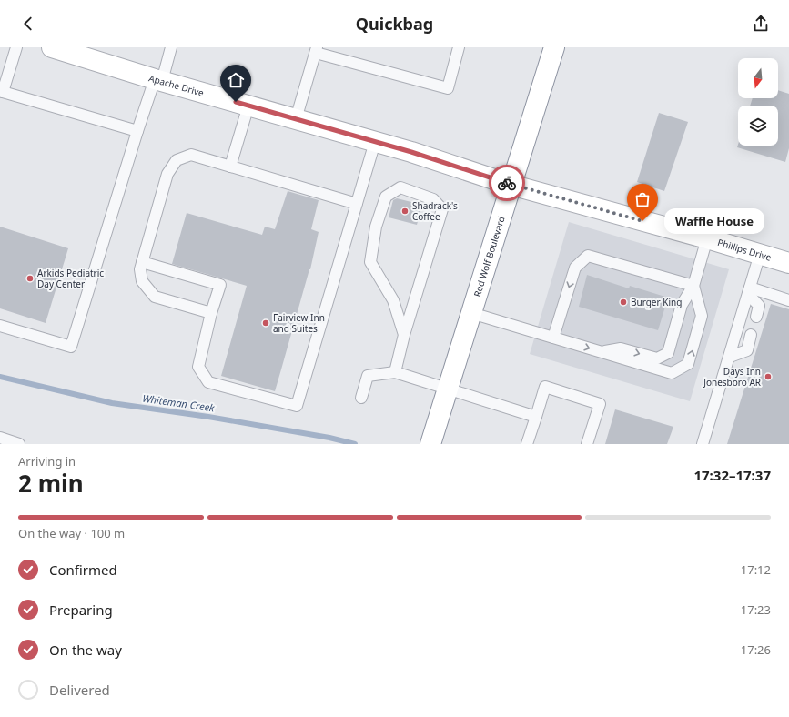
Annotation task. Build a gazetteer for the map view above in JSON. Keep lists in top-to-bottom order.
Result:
{
  "streets": {
    "main road": ["Apache Drive", "Phillips Drive", "Red Wolf Boulevard"]
  },
  "crossings": [
    ["Apache Drive", "Phillips Drive"],
    ["Apache Drive", "Red Wolf Boulevard"],
    ["Phillips Drive", "Red Wolf Boulevard"]
  ],
  "water": ["Whiteman Creek"],
  "places": [
    "Shadrack's Coffee",
    "Waffle House",
    "Arkids Pediatric Day Center",
    "Burger King",
    "Fairview Inn and Suites",
    "Days Inn Jonesboro AR"
  ],
  "north": "bottom",
  "page": {
    "header": "Quickbag",
    "bubble": "Waffle House",
    "heading": ["2 min", "Arriving in", "17:32–17:37"],
    "bar": "On the way · 100 m",
    "list": [
      ["Confirmed", "17:12"],
      ["Preparing", "17:23"],
      ["On the way", "17:26"],
      "Delivered"
    ]
  }
}
